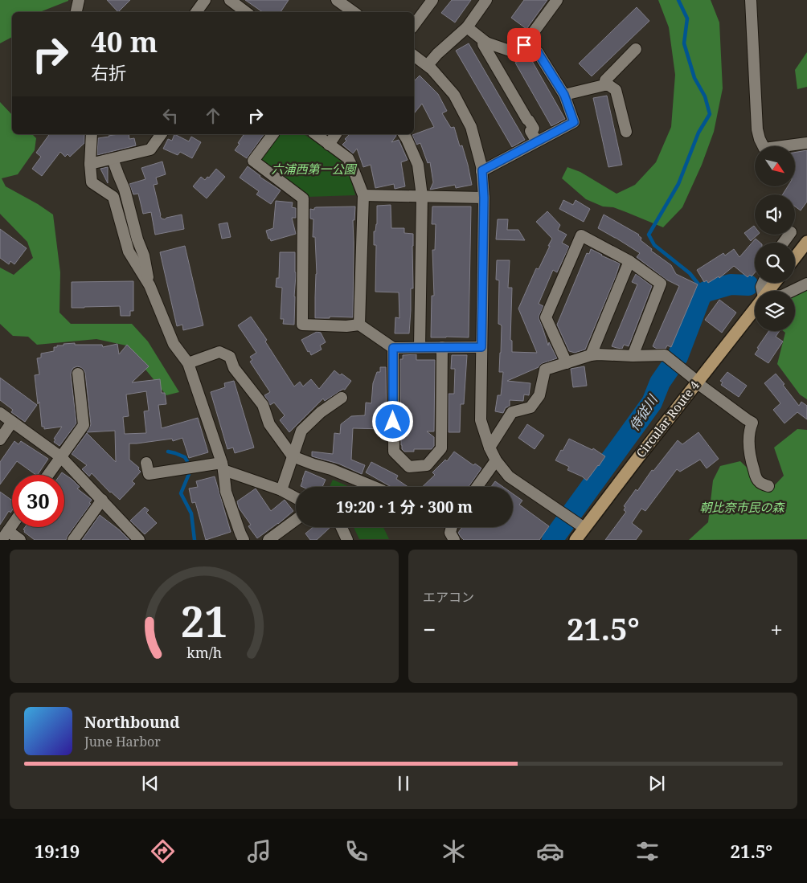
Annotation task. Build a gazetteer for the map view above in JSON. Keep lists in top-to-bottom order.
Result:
{
  "streets": {
    "main road": ["Circular Route 4"]
  },
  "water": ["侍従川"],
  "parks": ["六浦西第一公園", "朝比奈市民の森"],
  "north": "bottom right",
  "page": {
    "turn": ["40 m", "右折"],
    "limit": "30",
    "trip": "19:20 · 1 分 · 300 m",
    "tile": "エアコン",
    "heat": ["−", "21.5°", "+"],
    "song": ["Northbound", "June Harbor"],
    "tabs": ["19:19", "21.5°"],
    "gauge": ["21", "km/h"]
  }
}
